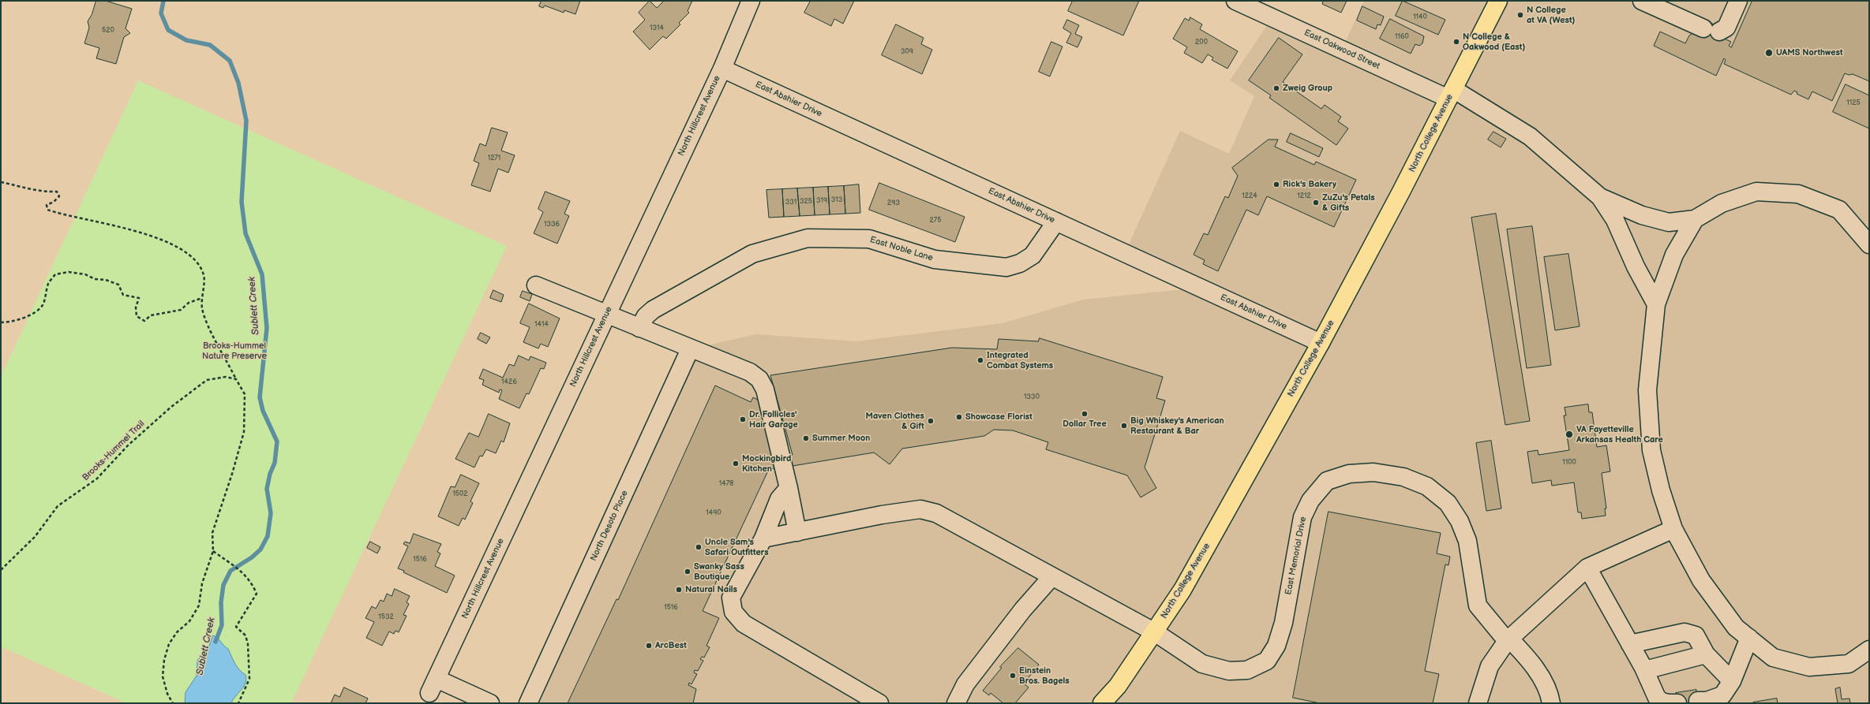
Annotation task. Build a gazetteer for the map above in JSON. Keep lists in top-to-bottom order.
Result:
{
  "streets": {
    "main road": ["North College Avenue"],
    "street": [
      "East Oakwood Street",
      "East Abshier Drive",
      "North Hillcrest Avenue",
      "East Noble Lane",
      "North Desoto Place",
      "East Memorial Drive"
    ],
    "path": ["Brooks-Hummel Trail"]
  },
  "crossings": [
    ["East Oakwood Street", "North College Avenue"],
    ["East Abshier Drive", "North Hillcrest Avenue"],
    ["East Abshier Drive", "North College Avenue"],
    ["East Abshier Drive", "East Noble Lane"],
    ["North College Avenue", "East Memorial Drive"]
  ],
  "water": ["Sublett Creek"],
  "parks": ["Brooks-Hummel Nature Preserve"],
  "places": [
    "N College at VA (West)",
    "N College & Oakwood (East)",
    "UAMS Northwest",
    "Zweig Group",
    "Rick's Bakery",
    "ZuZu's Petals & Gifts",
    "Integrated Combat Systems",
    "Dollar Tree",
    "Showcase Florist",
    "Dr. Follicles' Hair Garage",
    "Maven Clothes & Gift",
    "Big Whiskey's American Restaurant & Bar",
    "VA Fayetteville Arkansas Health Care",
    "Summer Moon",
    "Mockingbird Kitchen",
    "Uncle Sam's Safari Outfitters",
    "Swanky Sass Boutique",
    "Natural Nails",
    "ArcBest",
    "Einstein Bros. Bagels"
  ],
  "house_numbers": [
    "1140",
    "1314",
    "520",
    "1160",
    "200",
    "309",
    "1125",
    "1271",
    "1224",
    "1212",
    "313",
    "319",
    "325",
    "331",
    "293",
    "275",
    "1336",
    "1414",
    "1426",
    "1330",
    "1100",
    "1478",
    "1502",
    "1490",
    "1516",
    "1516",
    "1532"
  ]
}
